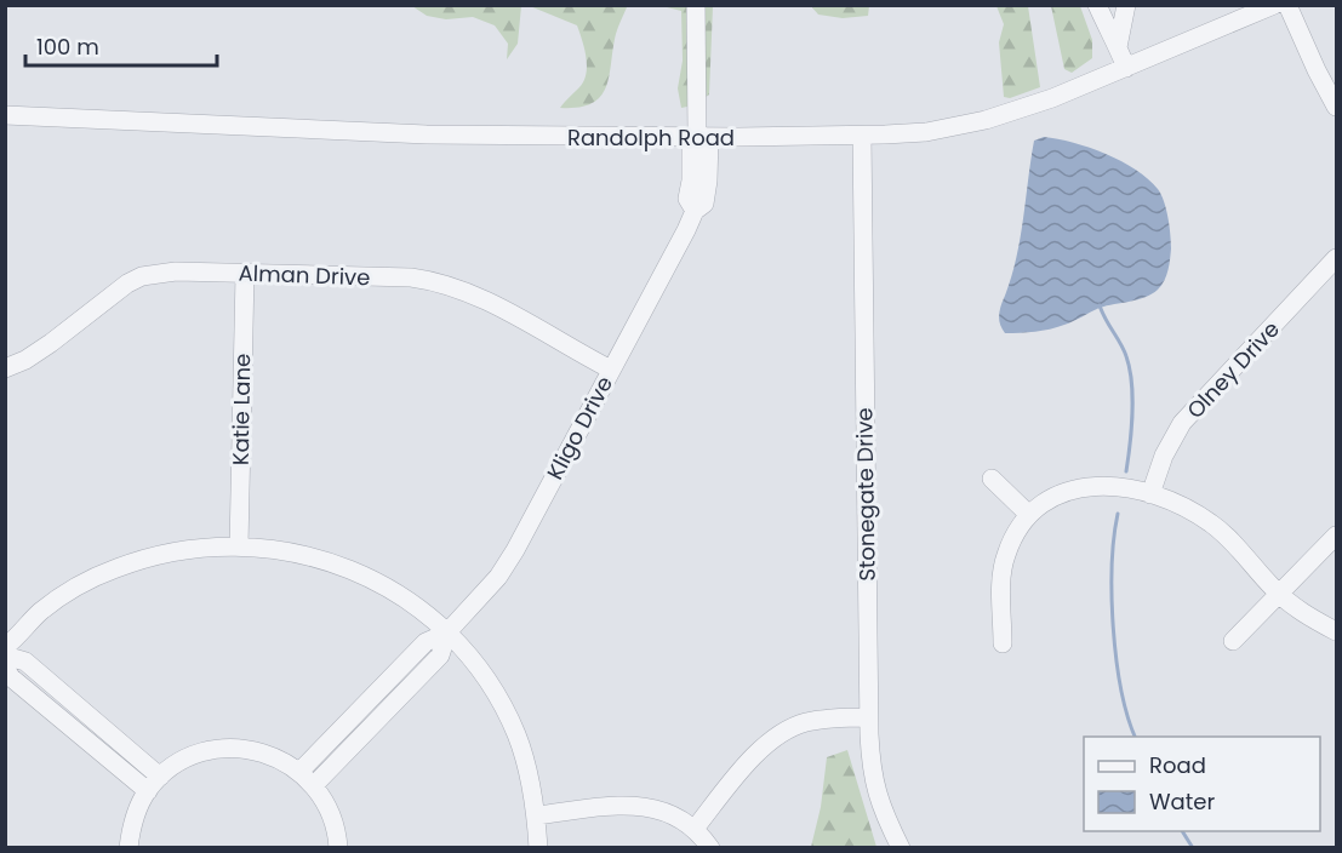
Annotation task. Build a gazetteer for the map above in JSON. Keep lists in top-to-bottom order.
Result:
{
  "streets": {
    "street": [
      "Randolph Road",
      "Alman Drive",
      "Olney Drive",
      "Katie Lane",
      "Kligo Drive",
      "Stonegate Drive"
    ]
  },
  "crossings": [
    ["Randolph Road", "Kligo Drive"],
    ["Randolph Road", "Stonegate Drive"],
    ["Alman Drive", "Katie Lane"],
    ["Alman Drive", "Kligo Drive"]
  ],
  "legend": ["Road", "Water"],
  "scale_bar": "100 m"
}
